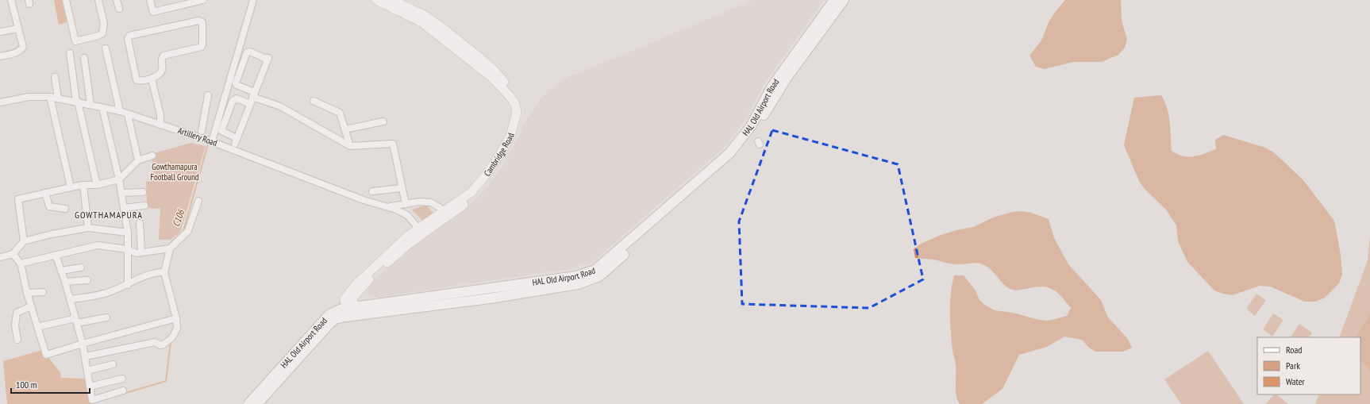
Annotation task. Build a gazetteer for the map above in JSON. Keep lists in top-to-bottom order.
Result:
{
  "streets": {
    "main road": ["HAL Old Airport Road"],
    "street": ["Artillery Road", "Cambridge Road"]
  },
  "crossings": [
    ["HAL Old Airport Road", "Cambridge Road"],
    ["Artillery Road", "Cambridge Road"]
  ],
  "districts": ["GOWTHAMAPURA"],
  "water": ["C106"],
  "parks": ["Gowthamapura Football Ground"],
  "legend": ["Road", "Park", "Water"],
  "scale_bar": "100 m"
}
